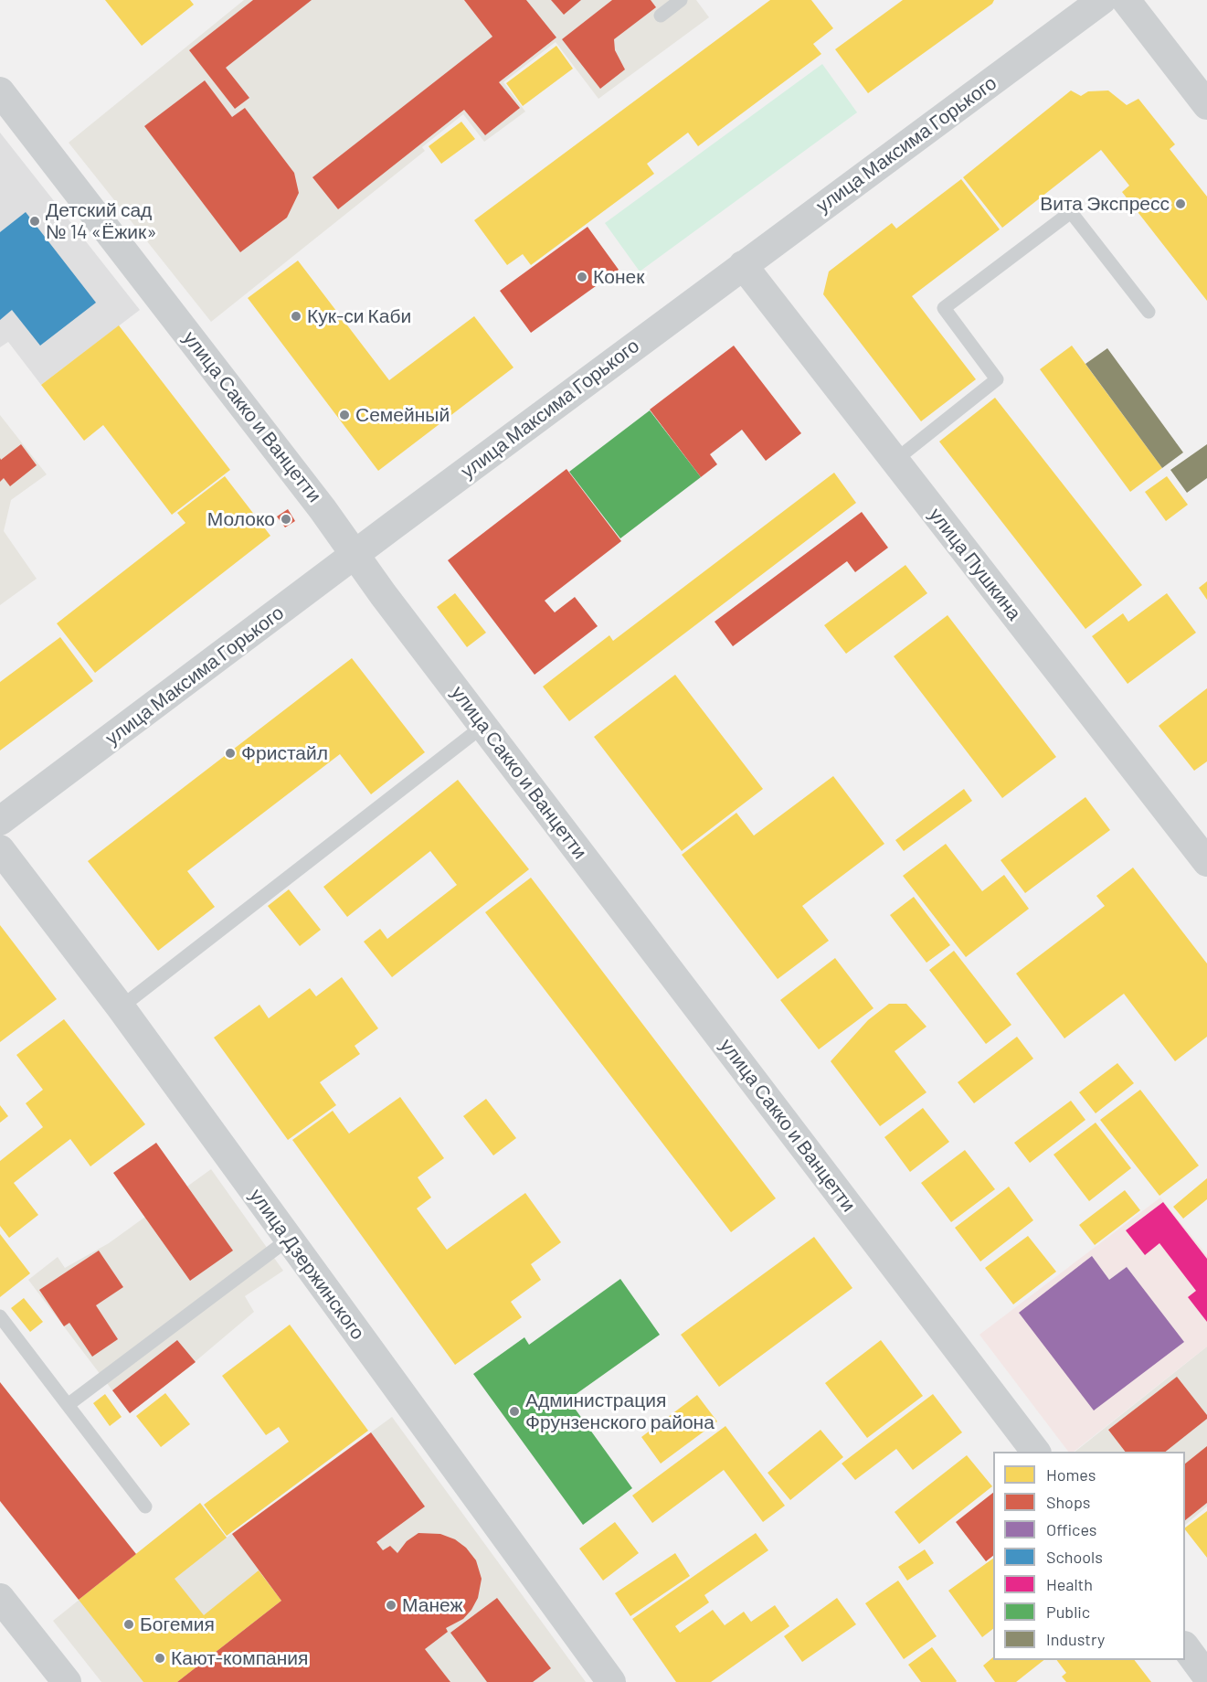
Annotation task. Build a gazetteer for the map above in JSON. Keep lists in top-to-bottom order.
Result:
{
  "streets": {
    "street": [
      "улица Максима Горького",
      "улица Сакко и Ванцетти",
      "улица Пушкина",
      "улица Дзержинского"
    ]
  },
  "crossings": [
    ["улица Максима Горького", "улица Сакко и Ванцетти"],
    ["улица Максима Горького", "улица Пушкина"]
  ],
  "places": [
    "Вита Экспресс",
    "Детский сад № 14 «Ёжик»",
    "Конек",
    "Кук-си Каби",
    "Семейный",
    "Молоко",
    "Фристайл",
    "Администрация Фрунзенского района",
    "Манеж",
    "Богемия",
    "Кают-компания"
  ],
  "legend": [
    "Homes",
    "Shops",
    "Offices",
    "Schools",
    "Health",
    "Public",
    "Industry"
  ]
}
